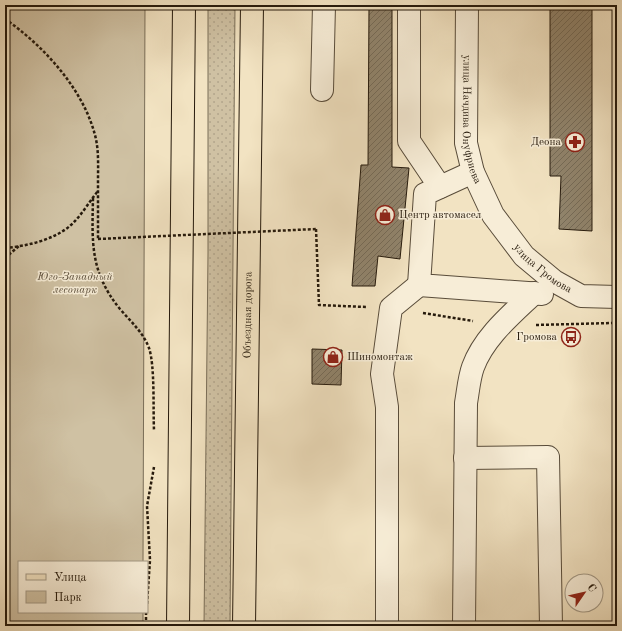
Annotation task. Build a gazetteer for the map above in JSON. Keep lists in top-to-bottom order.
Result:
{
  "streets": {
    "main road": ["Объездная дорога"],
    "street": ["улица Начдива Онуфриева", "улица Громова"]
  },
  "crossings": [
    ["улица Начдива Онуфриева", "улица Громова"]
  ],
  "parks": ["Юго-Западный лесопарк"],
  "places": {
    "pharmacy": ["Деона"],
    "shop": ["Центр автомасел", "Шиномонтаж"],
    "bus stop": ["Громова"]
  },
  "legend": ["Улица", "Парк"],
  "north": "top right"
}
